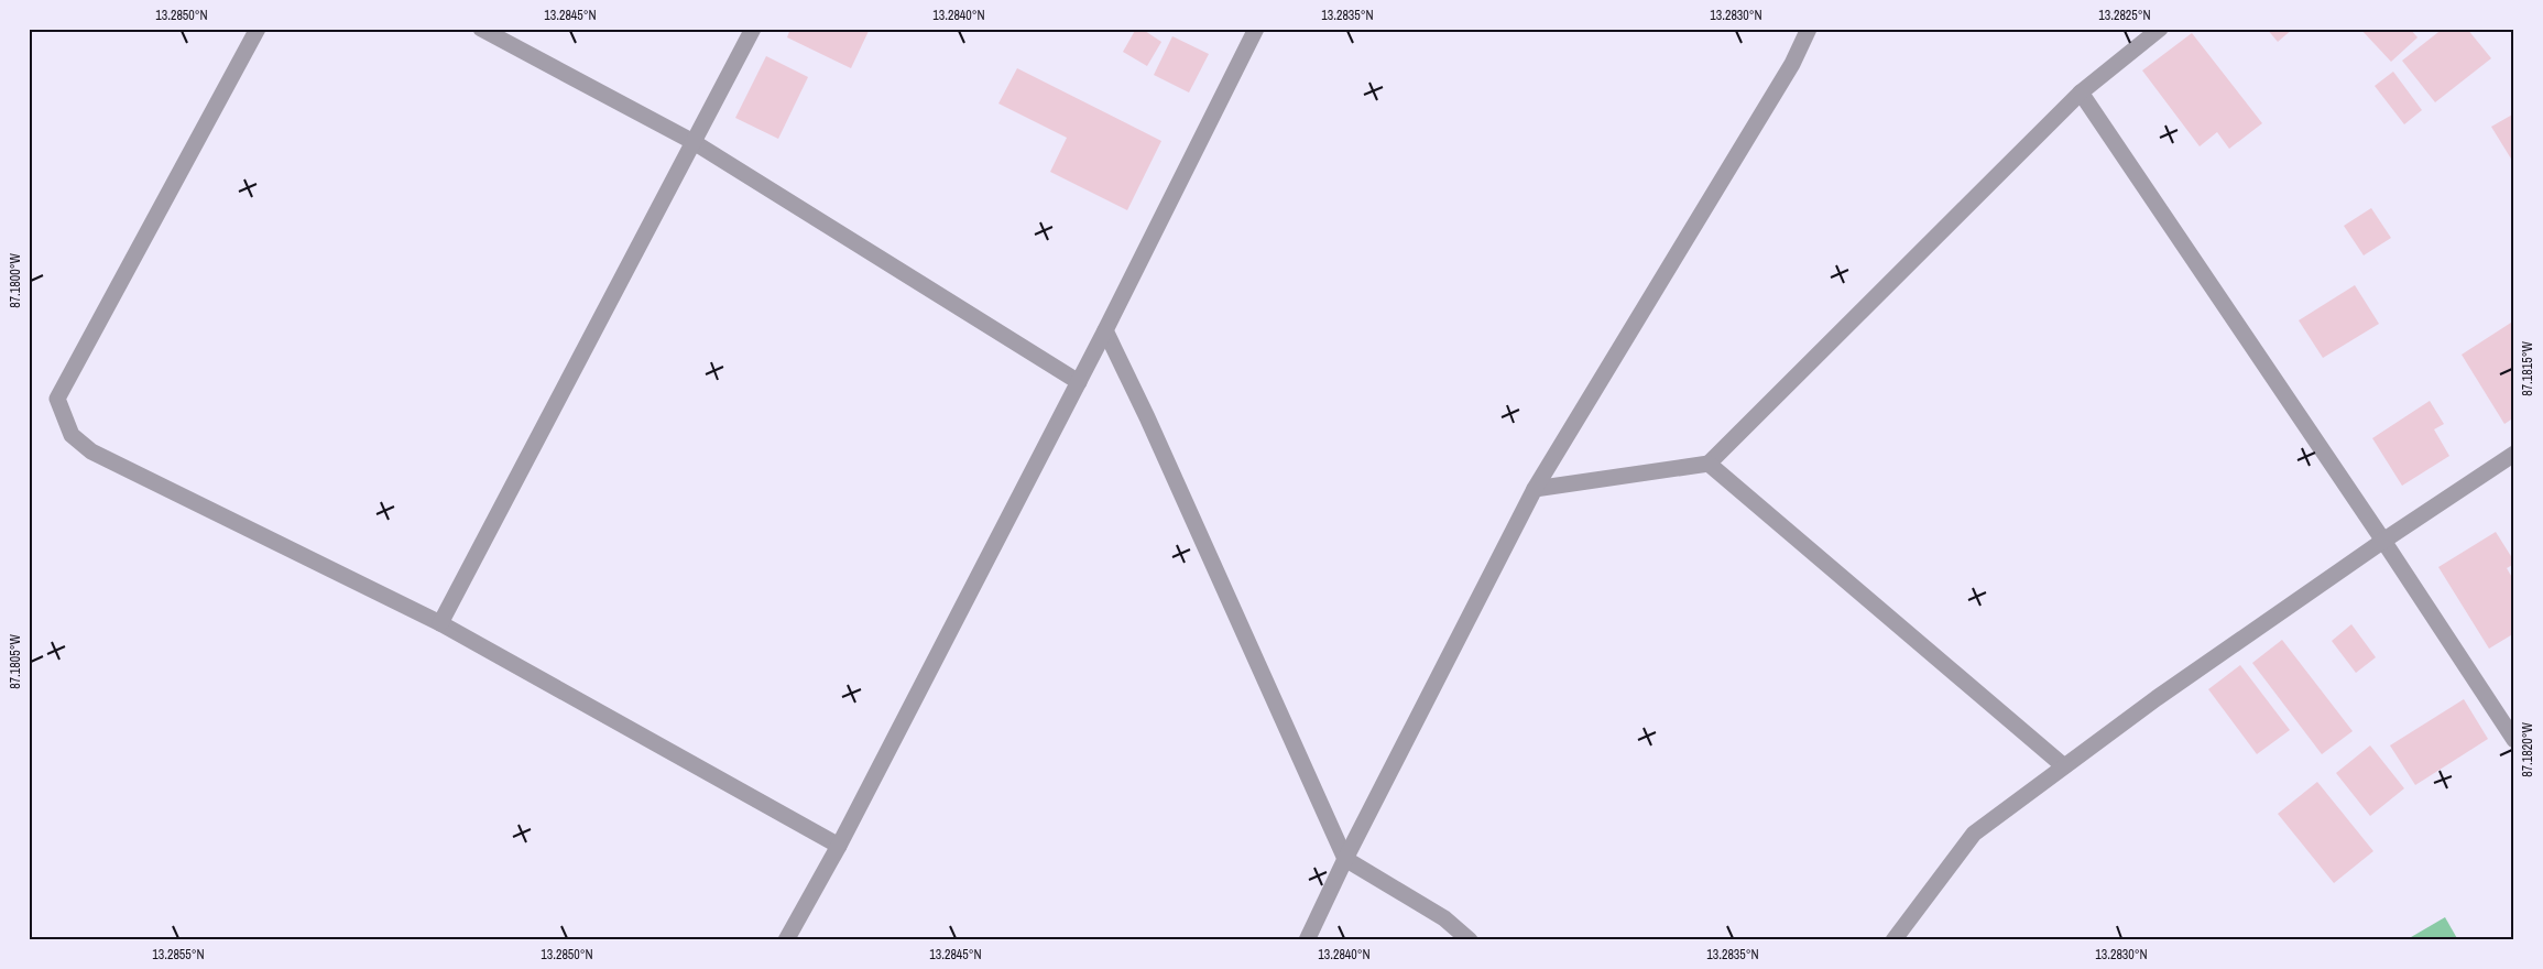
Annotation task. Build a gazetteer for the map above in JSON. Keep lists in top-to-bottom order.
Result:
{
  "coordinates": [
    "13.2850°N",
    "13.2845°N",
    "13.2840°N",
    "13.2835°N",
    "13.2830°N",
    "13.2825°N",
    "87.1800°W",
    "87.1815°W",
    "87.1805°W",
    "87.1820°W",
    "13.2855°N"
  ]
}
